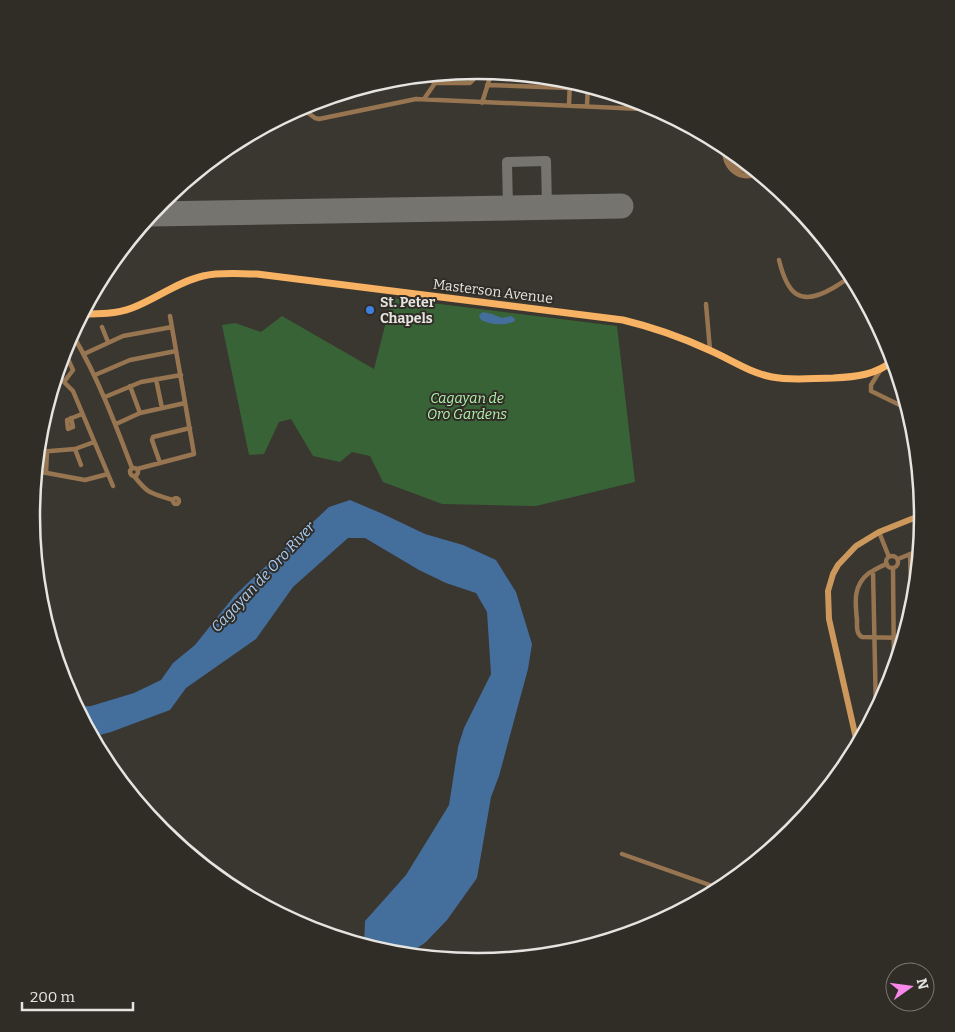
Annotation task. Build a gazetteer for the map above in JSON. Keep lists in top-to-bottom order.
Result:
{
  "streets": {
    "main road": ["Masterson Avenue"]
  },
  "water": ["Cagayan de Oro River"],
  "parks": ["Cagayan de Oro Gardens"],
  "places": ["St. Peter Chapels"],
  "scale_bar": "200 m",
  "north": "right"
}
